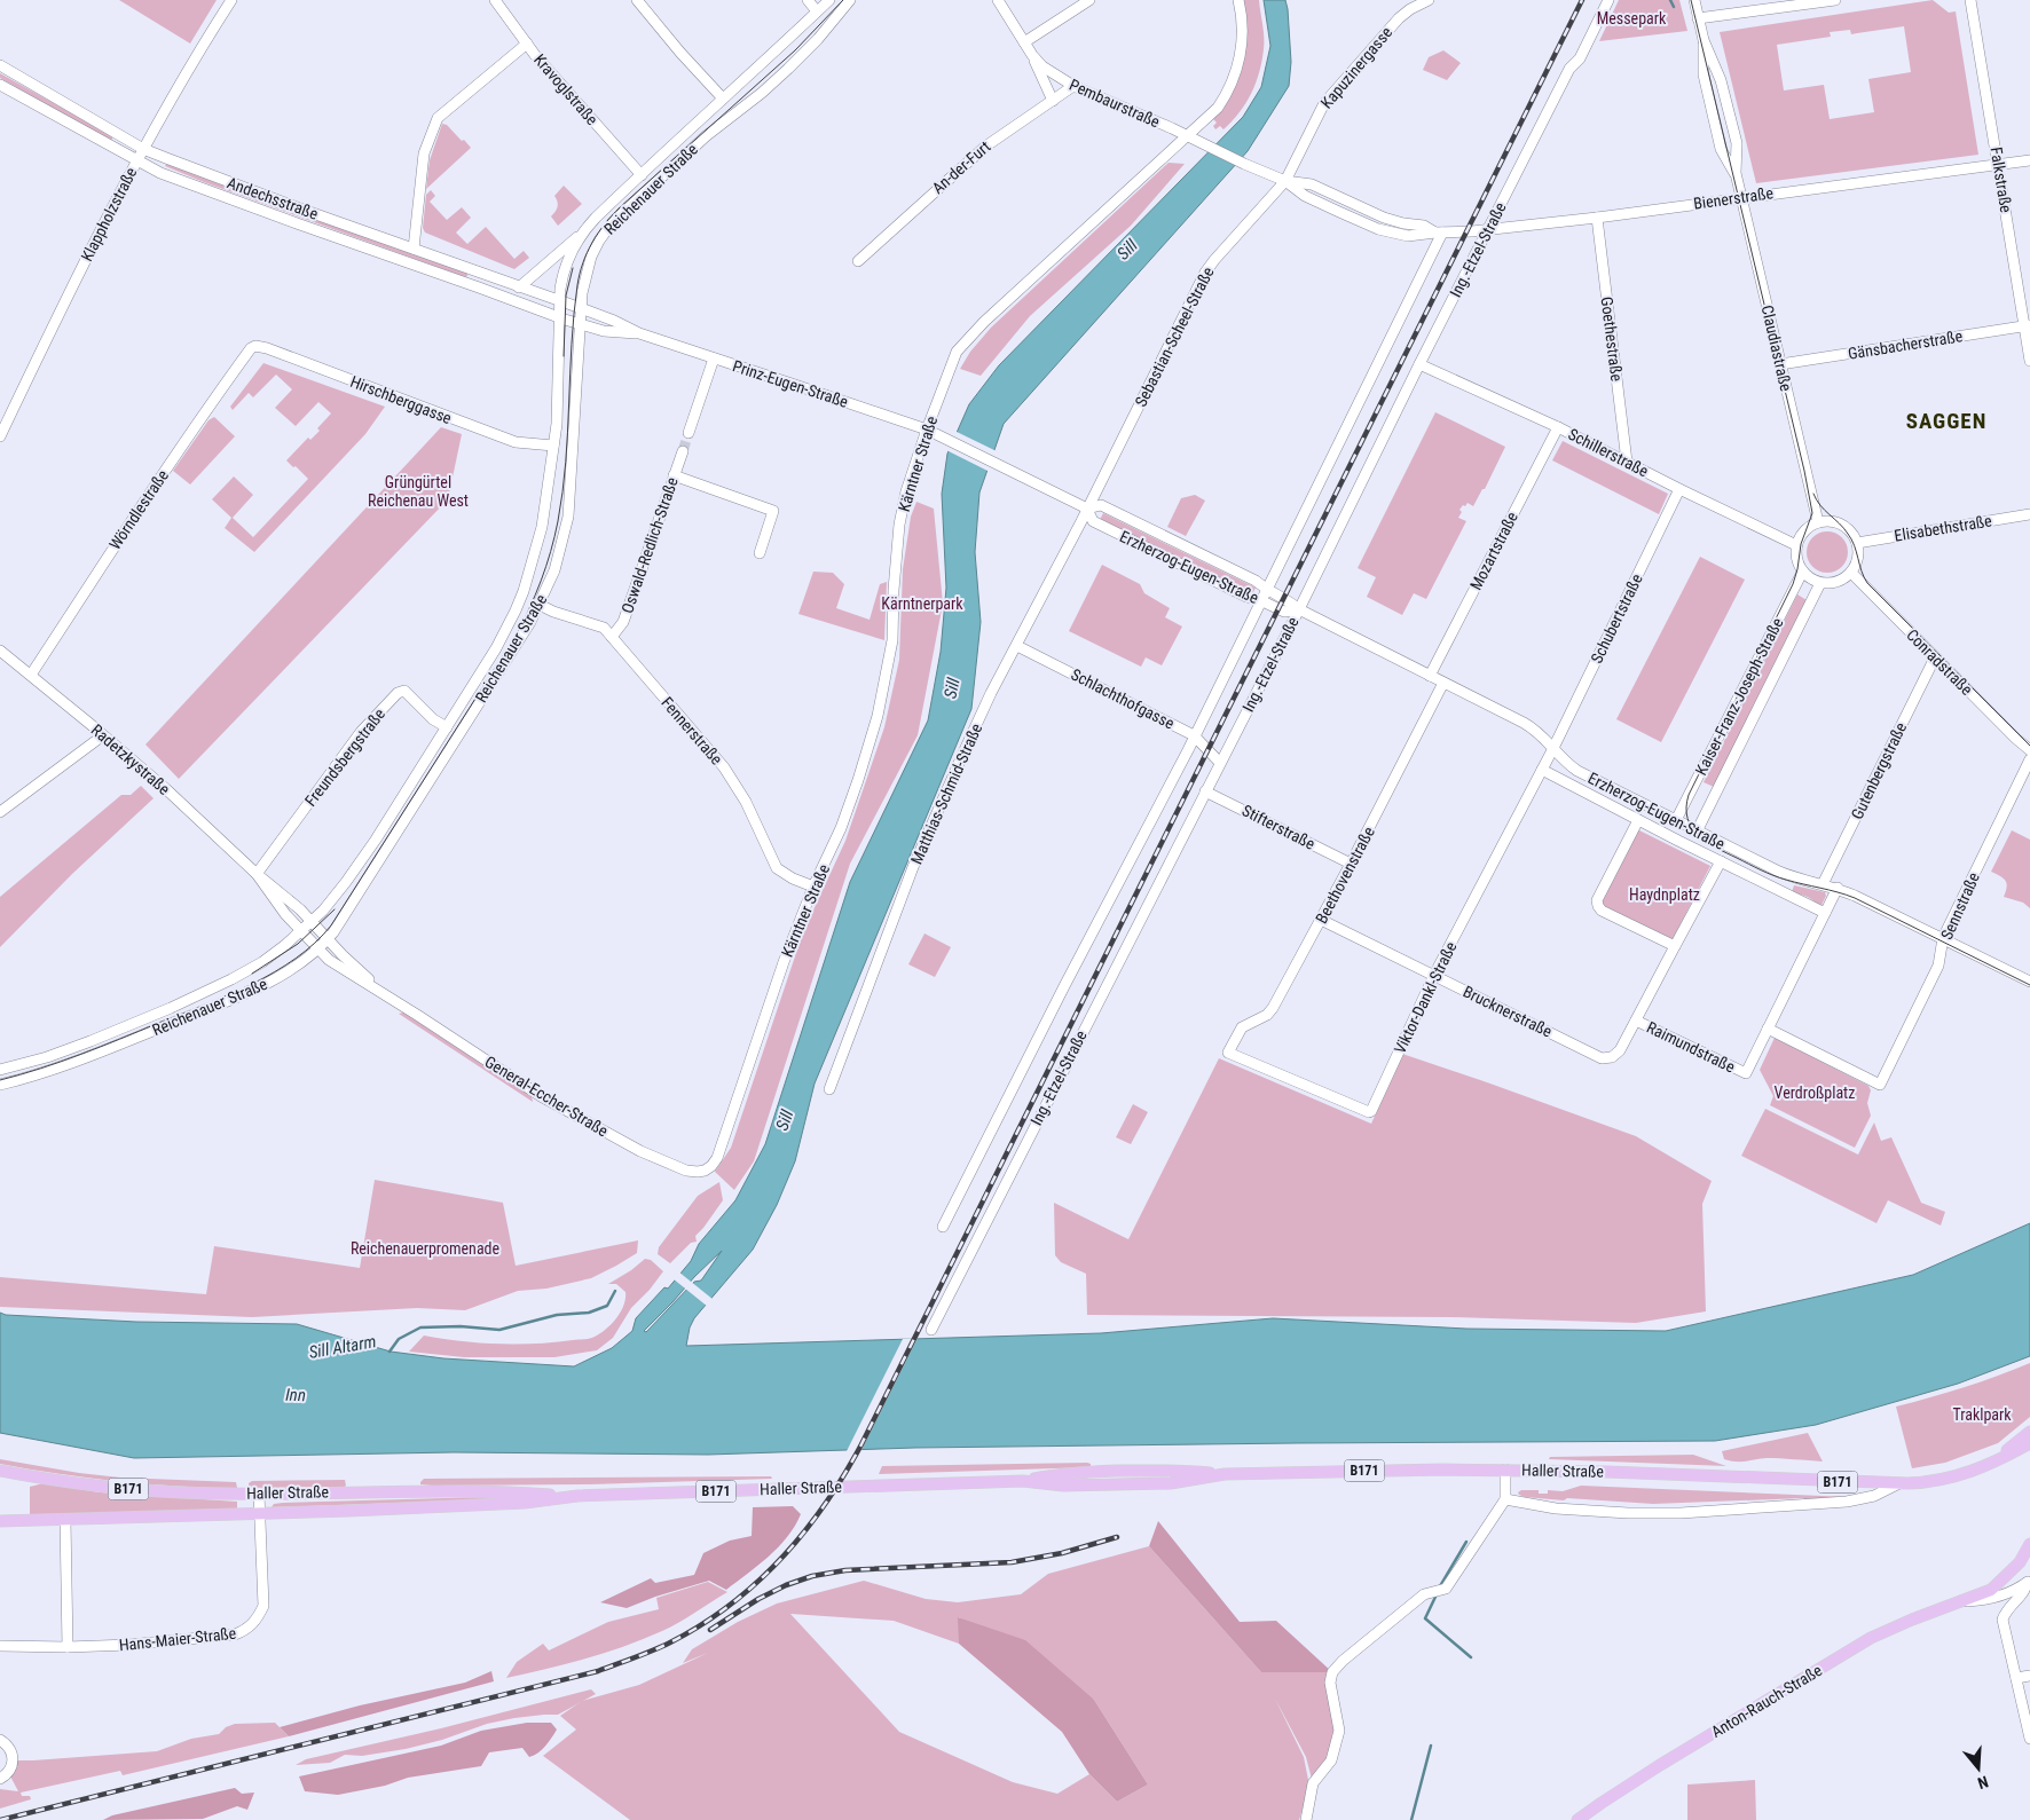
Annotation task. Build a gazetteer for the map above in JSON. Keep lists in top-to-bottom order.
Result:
{
  "streets": {
    "main road": ["B171", "Haller Straße", "Anton-Rauch-Straße"],
    "street": [
      "Kapuzinergasse",
      "Kravoglstraße",
      "Pembaurstraße",
      "An-der-Furt",
      "Falkstraße",
      "Reichenauer Straße",
      "Andechsstraße",
      "Bienerstraße",
      "Klappholzstraße",
      "Ing.-Etzel-Straße",
      "Sebastian-Scheel-Straße",
      "Goethestraße",
      "Gänsbacherstraße",
      "Claudiastraße",
      "Prinz-Eugen-Straße",
      "Hirschberggasse",
      "Schillerstraße",
      "Kärntner Straße",
      "Wörndlestraße",
      "Elisabethstraße",
      "Oswald-Redlich-Straße",
      "Mozartstraße",
      "Erzherzog-Eugen-Straße",
      "Schubertstraße",
      "Conradstraße",
      "Kaiser-Franz-Joseph-Straße",
      "Schlachthofgasse",
      "Fennerstraße",
      "Freundsbergstraße",
      "Radetzkystraße",
      "Gutenbergstraße",
      "Matthias-Schmid-Straße",
      "Stifterstraße",
      "Beethovenstraße",
      "Sennstraße",
      "Viktor-Dankl-Straße",
      "Brucknerstraße",
      "Raimundstraße",
      "General-Eccher-Straße",
      "Hans-Maier-Straße"
    ]
  },
  "crossings": [
    ["Kapuzinergasse", "Bienerstraße"],
    ["Kapuzinergasse", "Sebastian-Scheel-Straße"],
    ["Kravoglstraße", "Reichenauer Straße"],
    ["Pembaurstraße", "An-der-Furt"],
    ["Pembaurstraße", "Bienerstraße"],
    ["Pembaurstraße", "Kärntner Straße"],
    ["Falkstraße", "Bienerstraße"],
    ["Falkstraße", "Gänsbacherstraße"],
    ["Reichenauer Straße", "Andechsstraße"],
    ["Reichenauer Straße", "Prinz-Eugen-Straße"],
    ["Reichenauer Straße", "Hirschberggasse"],
    ["Reichenauer Straße", "Fennerstraße"],
    ["Reichenauer Straße", "Freundsbergstraße"],
    ["Reichenauer Straße", "Radetzkystraße"],
    ["Reichenauer Straße", "General-Eccher-Straße"],
    ["Andechsstraße", "Klappholzstraße"],
    ["Andechsstraße", "Prinz-Eugen-Straße"],
    ["Bienerstraße", "Ing.-Etzel-Straße"],
    ["Bienerstraße", "Sebastian-Scheel-Straße"],
    ["Bienerstraße", "Goethestraße"],
    ["Bienerstraße", "Claudiastraße"],
    ["Ing.-Etzel-Straße", "Schillerstraße"],
    ["Ing.-Etzel-Straße", "Erzherzog-Eugen-Straße"],
    ["Ing.-Etzel-Straße", "Schlachthofgasse"],
    ["Ing.-Etzel-Straße", "Stifterstraße"],
    ["Sebastian-Scheel-Straße", "Erzherzog-Eugen-Straße"],
    ["Sebastian-Scheel-Straße", "Matthias-Schmid-Straße"],
    ["Goethestraße", "Schillerstraße"],
    ["Gänsbacherstraße", "Claudiastraße"],
    ["Claudiastraße", "Schillerstraße"],
    ["Claudiastraße", "Elisabethstraße"],
    ["Claudiastraße", "Conradstraße"],
    ["Claudiastraße", "Kaiser-Franz-Joseph-Straße"],
    ["Prinz-Eugen-Straße", "Kärntner Straße"],
    ["Prinz-Eugen-Straße", "Erzherzog-Eugen-Straße"],
    ["Hirschberggasse", "Wörndlestraße"],
    ["Schillerstraße", "Elisabethstraße"],
    ["Schillerstraße", "Mozartstraße"],
    ["Schillerstraße", "Schubertstraße"],
    ["Schillerstraße", "Conradstraße"],
    ["Schillerstraße", "Kaiser-Franz-Joseph-Straße"],
    ["Kärntner Straße", "Fennerstraße"],
    ["Kärntner Straße", "General-Eccher-Straße"],
    ["Wörndlestraße", "Radetzkystraße"],
    ["Elisabethstraße", "Conradstraße"],
    ["Elisabethstraße", "Kaiser-Franz-Joseph-Straße"],
    ["Oswald-Redlich-Straße", "Fennerstraße"],
    ["Mozartstraße", "Erzherzog-Eugen-Straße"],
    ["Erzherzog-Eugen-Straße", "Schubertstraße"],
    ["Erzherzog-Eugen-Straße", "Kaiser-Franz-Joseph-Straße"],
    ["Erzherzog-Eugen-Straße", "Gutenbergstraße"],
    ["Erzherzog-Eugen-Straße", "Matthias-Schmid-Straße"],
    ["Erzherzog-Eugen-Straße", "Beethovenstraße"],
    ["Erzherzog-Eugen-Straße", "Sennstraße"],
    ["Erzherzog-Eugen-Straße", "Viktor-Dankl-Straße"],
    ["Schubertstraße", "Viktor-Dankl-Straße"],
    ["Conradstraße", "Kaiser-Franz-Joseph-Straße"],
    ["Conradstraße", "Gutenbergstraße"],
    ["Schlachthofgasse", "Matthias-Schmid-Straße"],
    ["Freundsbergstraße", "Radetzkystraße"],
    ["Radetzkystraße", "General-Eccher-Straße"],
    ["Stifterstraße", "Beethovenstraße"],
    ["Beethovenstraße", "Viktor-Dankl-Straße"],
    ["Beethovenstraße", "Brucknerstraße"],
    ["Sennstraße", "Raimundstraße"],
    ["Viktor-Dankl-Straße", "Brucknerstraße"],
    ["Brucknerstraße", "Raimundstraße"],
    ["Haller Straße", "Hans-Maier-Straße"]
  ],
  "districts": ["SAGGEN"],
  "water": ["Sill", "Sill Altarm", "Inn"],
  "parks": [
    "Messepark",
    "Grüngürtel Reichenau West",
    "Kärntnerpark",
    "Haydnplatz",
    "Verdroßplatz",
    "Reichenauerpromenade",
    "Traklpark"
  ],
  "north": "bottom"
}
